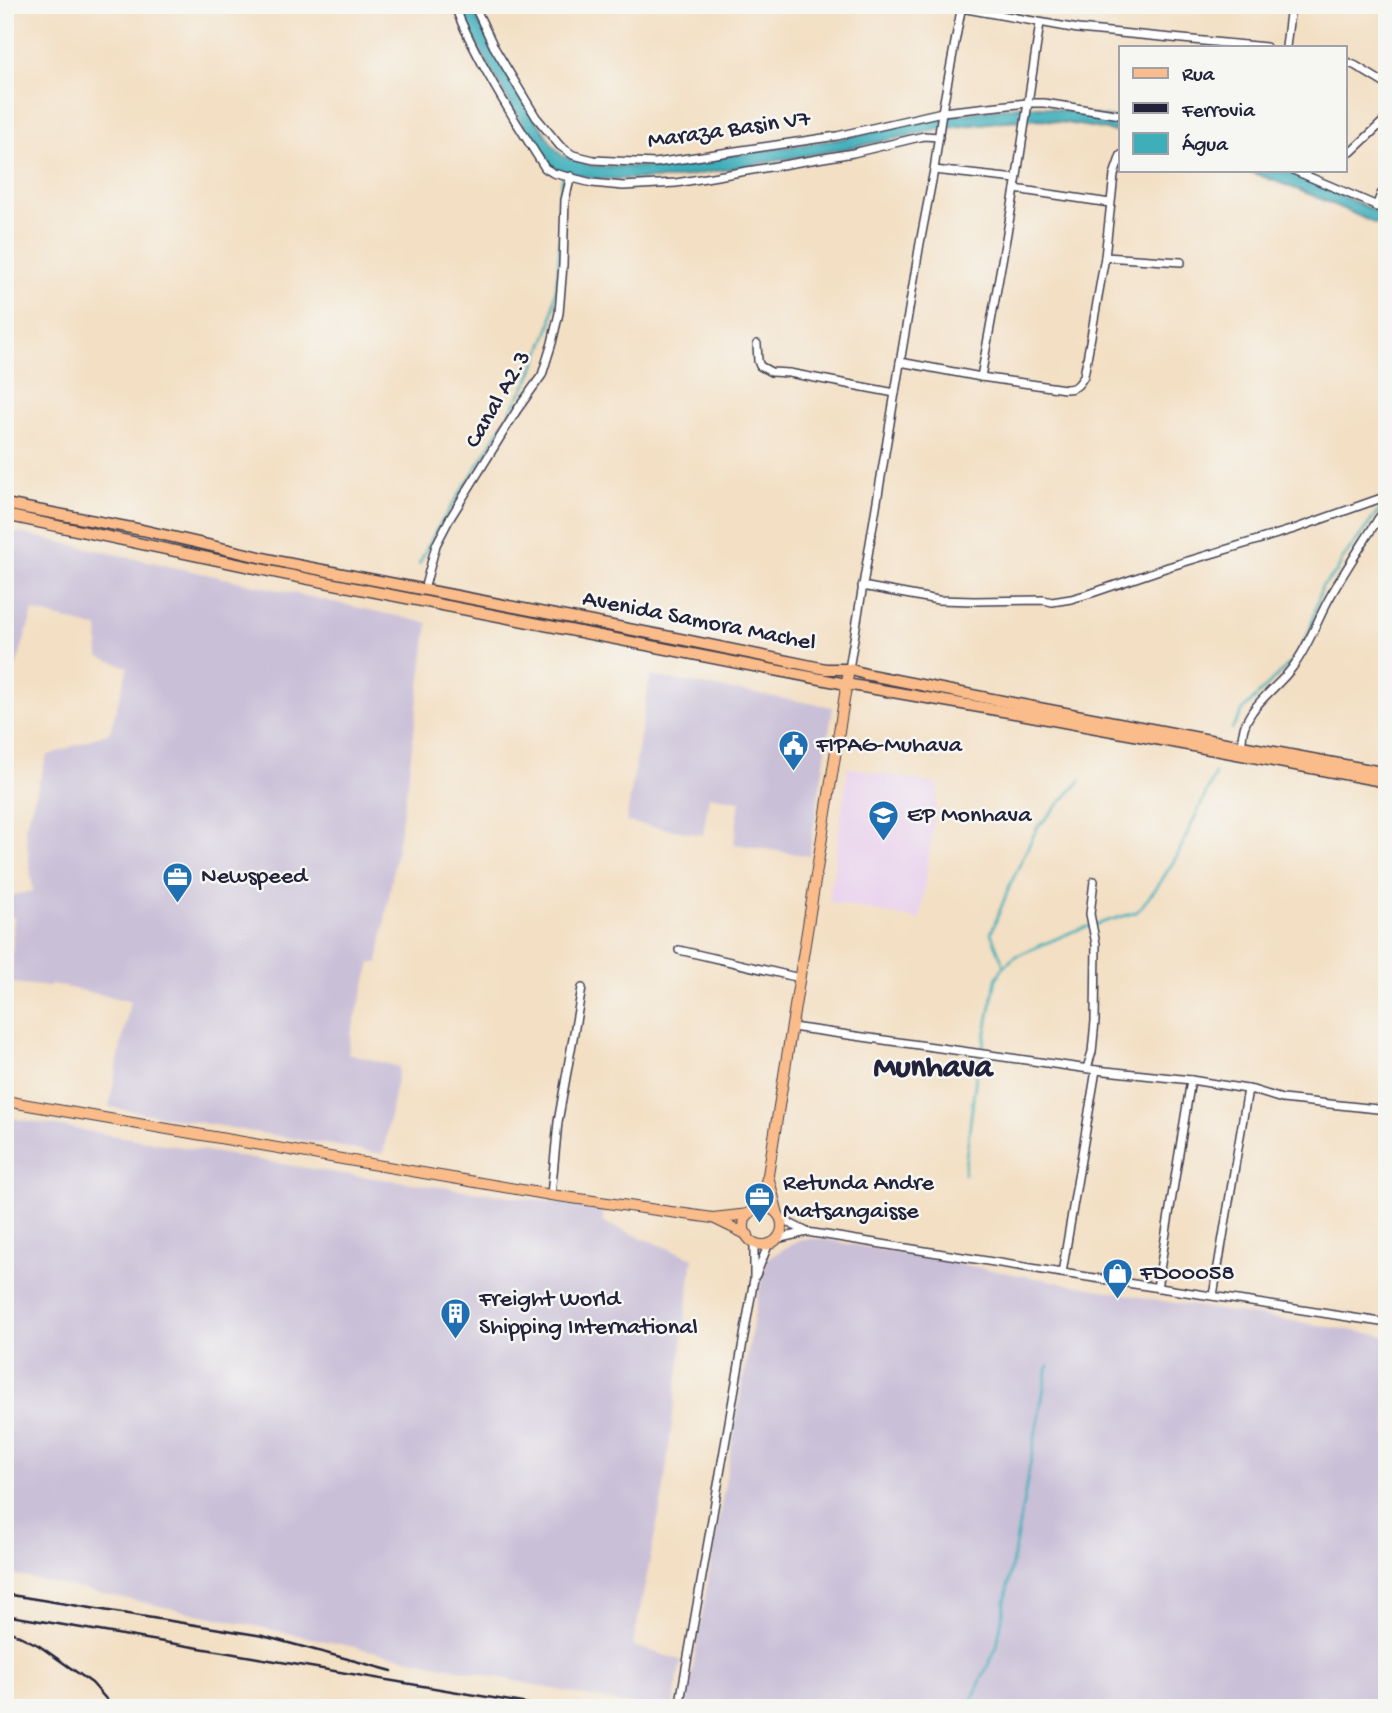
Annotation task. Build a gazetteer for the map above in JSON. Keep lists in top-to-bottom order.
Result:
{
  "streets": {
    "highway": ["Avenida Samora Machel"],
    "street": ["Maraza Basin V7", "Canal A2.3"]
  },
  "crossings": [
    ["Canal A2.3", "Avenida Samora Machel"]
  ],
  "districts": ["Munhava"],
  "places": {
    "public building": ["FIPAG-Muhava"],
    "school or university": ["EP Monhava"],
    "office": ["Newspeed", "Retunda Andre Matsangaisse"],
    "shop": ["FD00058"],
    "building": ["Freight World Shipping International"]
  },
  "legend": ["Rua", "Ferrovia", "Água"]
}
